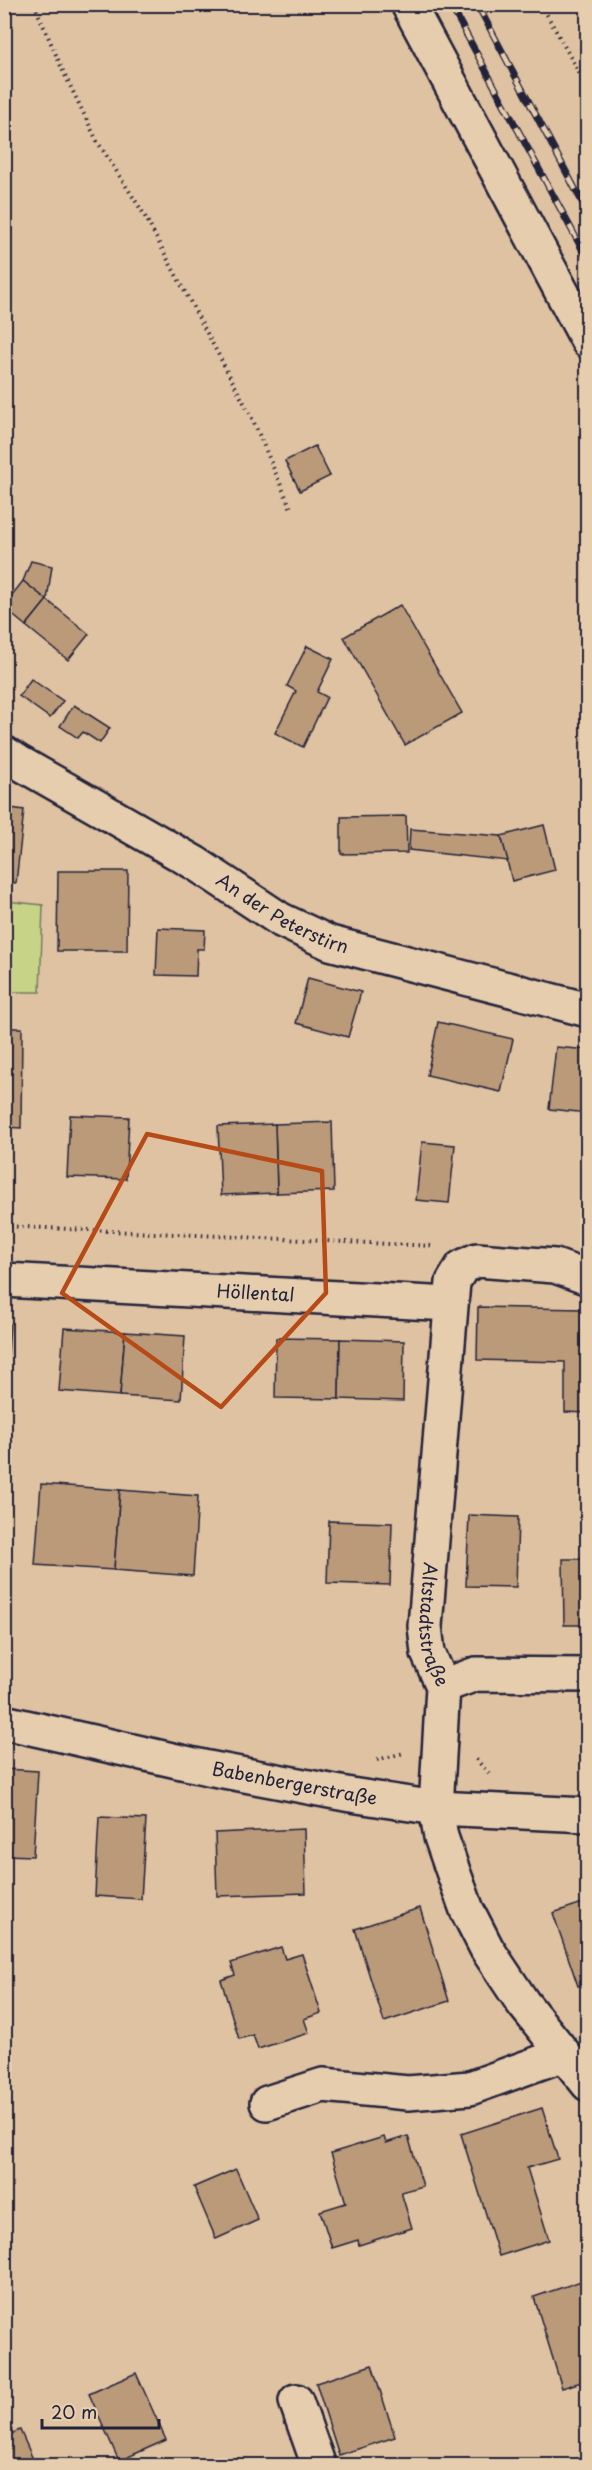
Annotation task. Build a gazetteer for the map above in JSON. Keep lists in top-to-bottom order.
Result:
{
  "streets": {
    "street": [
      "An der Peterstirn",
      "Höllental",
      "Altstadtstraße",
      "Babenbergerstraße"
    ]
  },
  "crossings": [
    ["Höllental", "Altstadtstraße"],
    ["Altstadtstraße", "Babenbergerstraße"]
  ],
  "scale_bar": "20 m"
}
